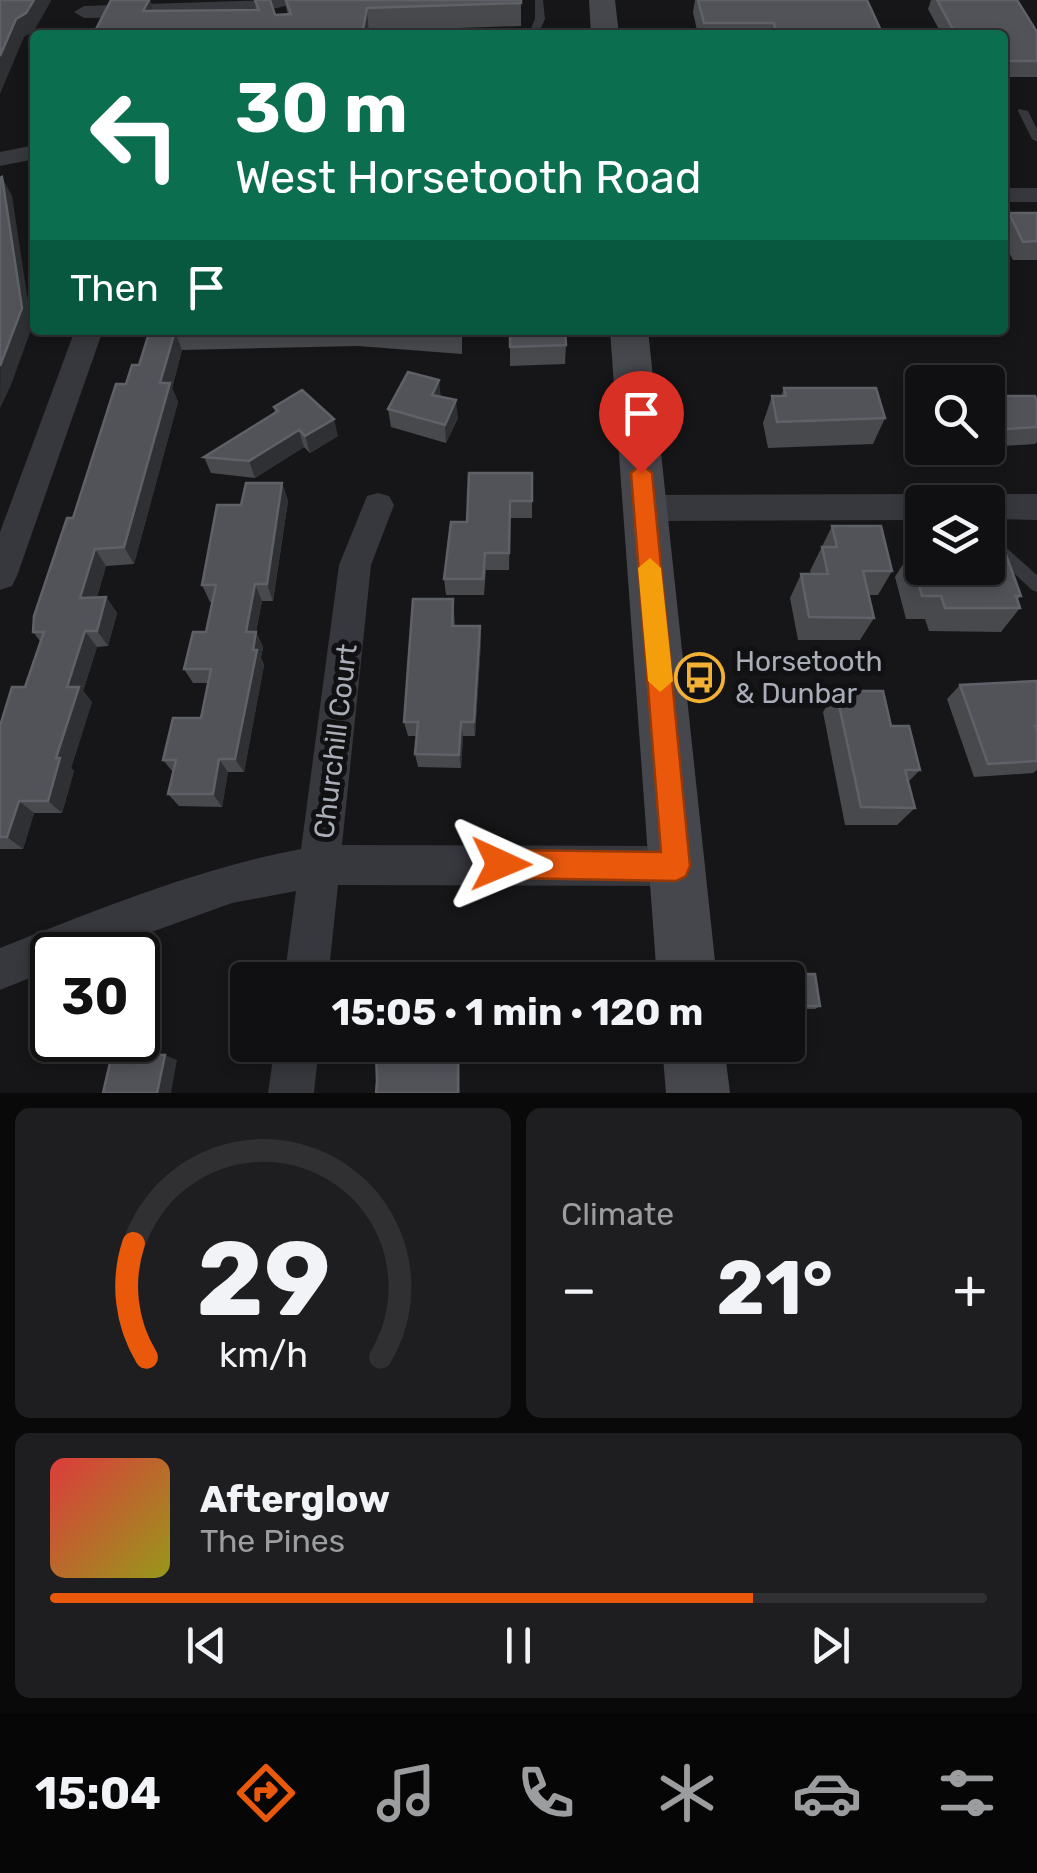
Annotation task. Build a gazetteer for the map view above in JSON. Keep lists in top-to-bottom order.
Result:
{
  "streets": {
    "street": ["Churchill Court"]
  },
  "places": {
    "bus stop": ["Horsetooth & Dunbar"]
  },
  "page": {
    "turn": ["30 m", "West Horsetooth Road"],
    "then": "Then",
    "limit": "30",
    "trip": "15:05 · 1 min · 120 m",
    "tile": "Climate",
    "heat": ["−", "21°", "+"],
    "song": ["Afterglow", "The Pines"],
    "tabs": "15:04",
    "gauge": ["29", "km/h"]
  }
}
